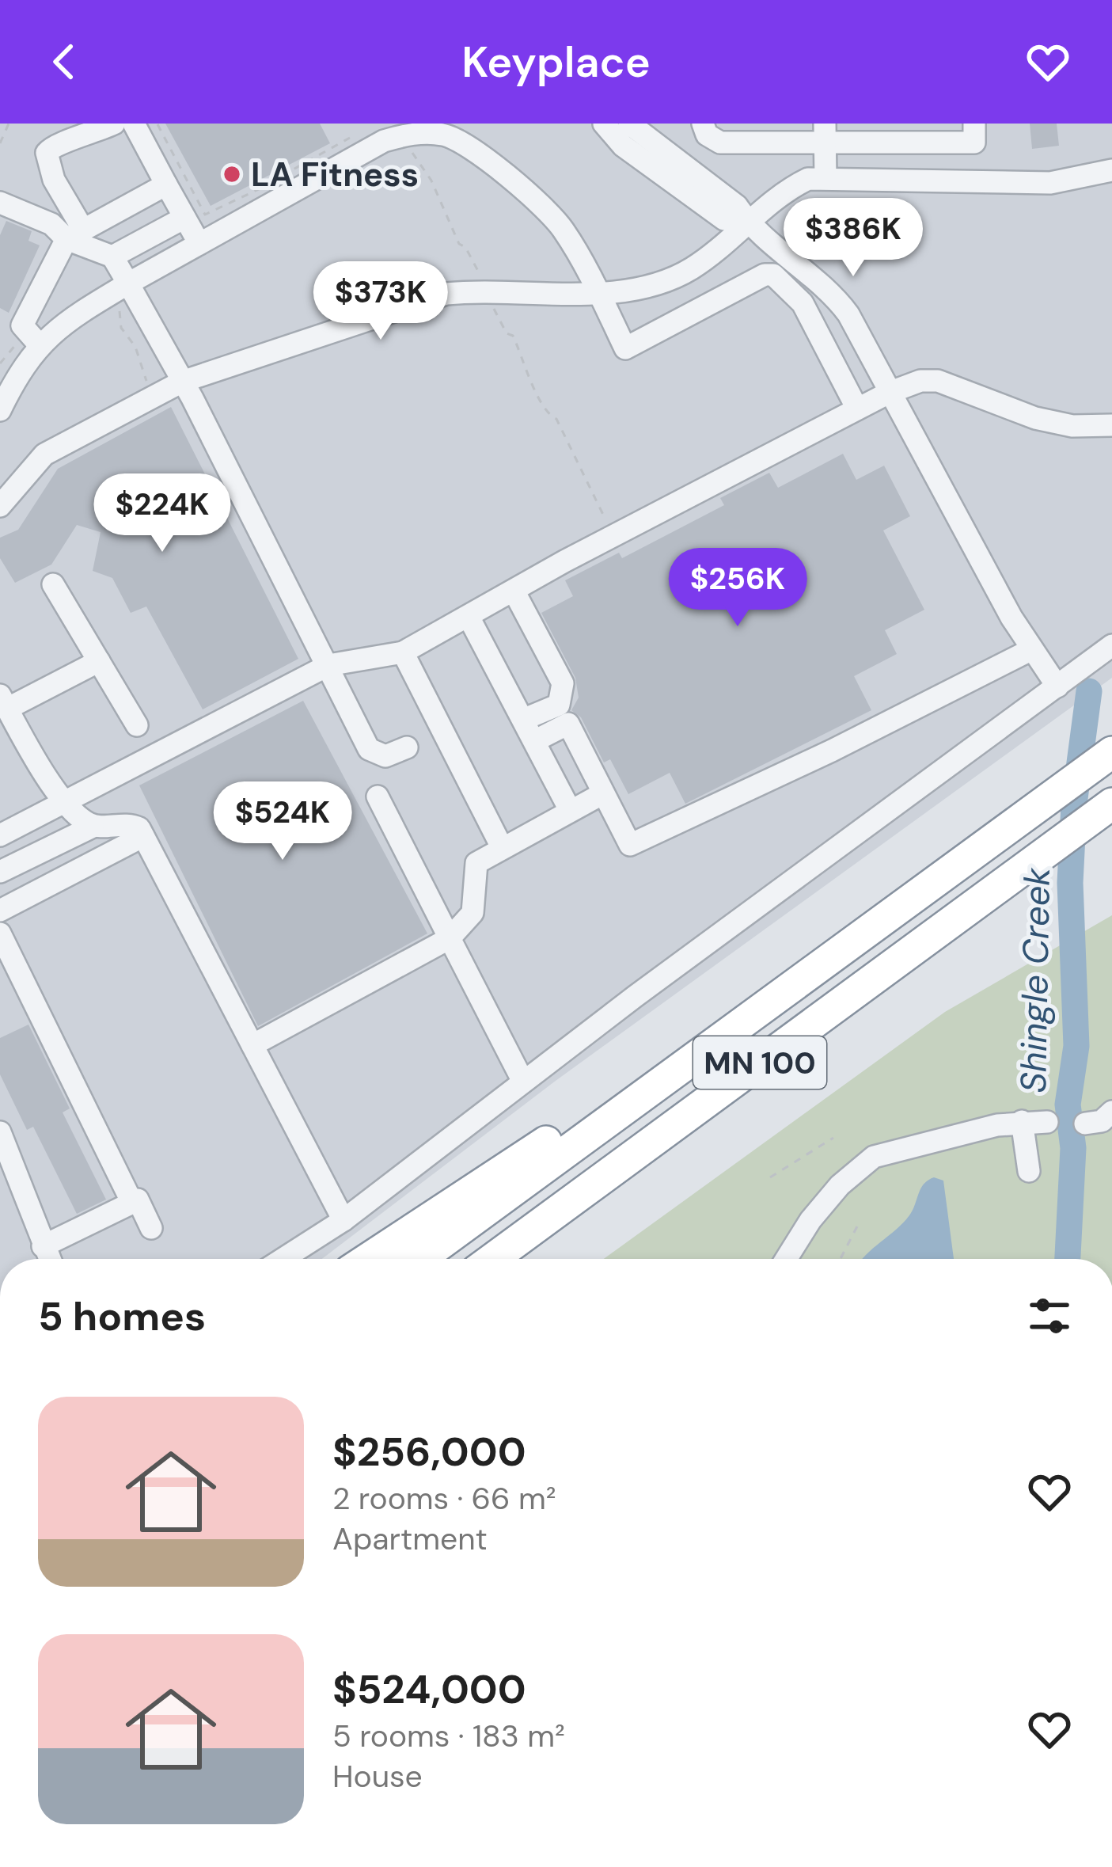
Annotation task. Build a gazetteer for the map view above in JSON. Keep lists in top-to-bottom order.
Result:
{
  "streets": {
    "highway": ["MN 100"]
  },
  "water": ["Shingle Creek"],
  "places": ["LA Fitness"],
  "page": {
    "header": "Keyplace",
    "price": [
      "$386K",
      "$373K",
      "$224K",
      "$256K",
      "$524K"
    ],
    "heading": "5 homes",
    "list": [
      {
        "name": "$256,000",
        "note": "2 rooms · 66 m² · Apartment"
      },
      {
        "name": "$524,000",
        "note": "5 rooms · 183 m² · House"
      }
    ]
  }
}
